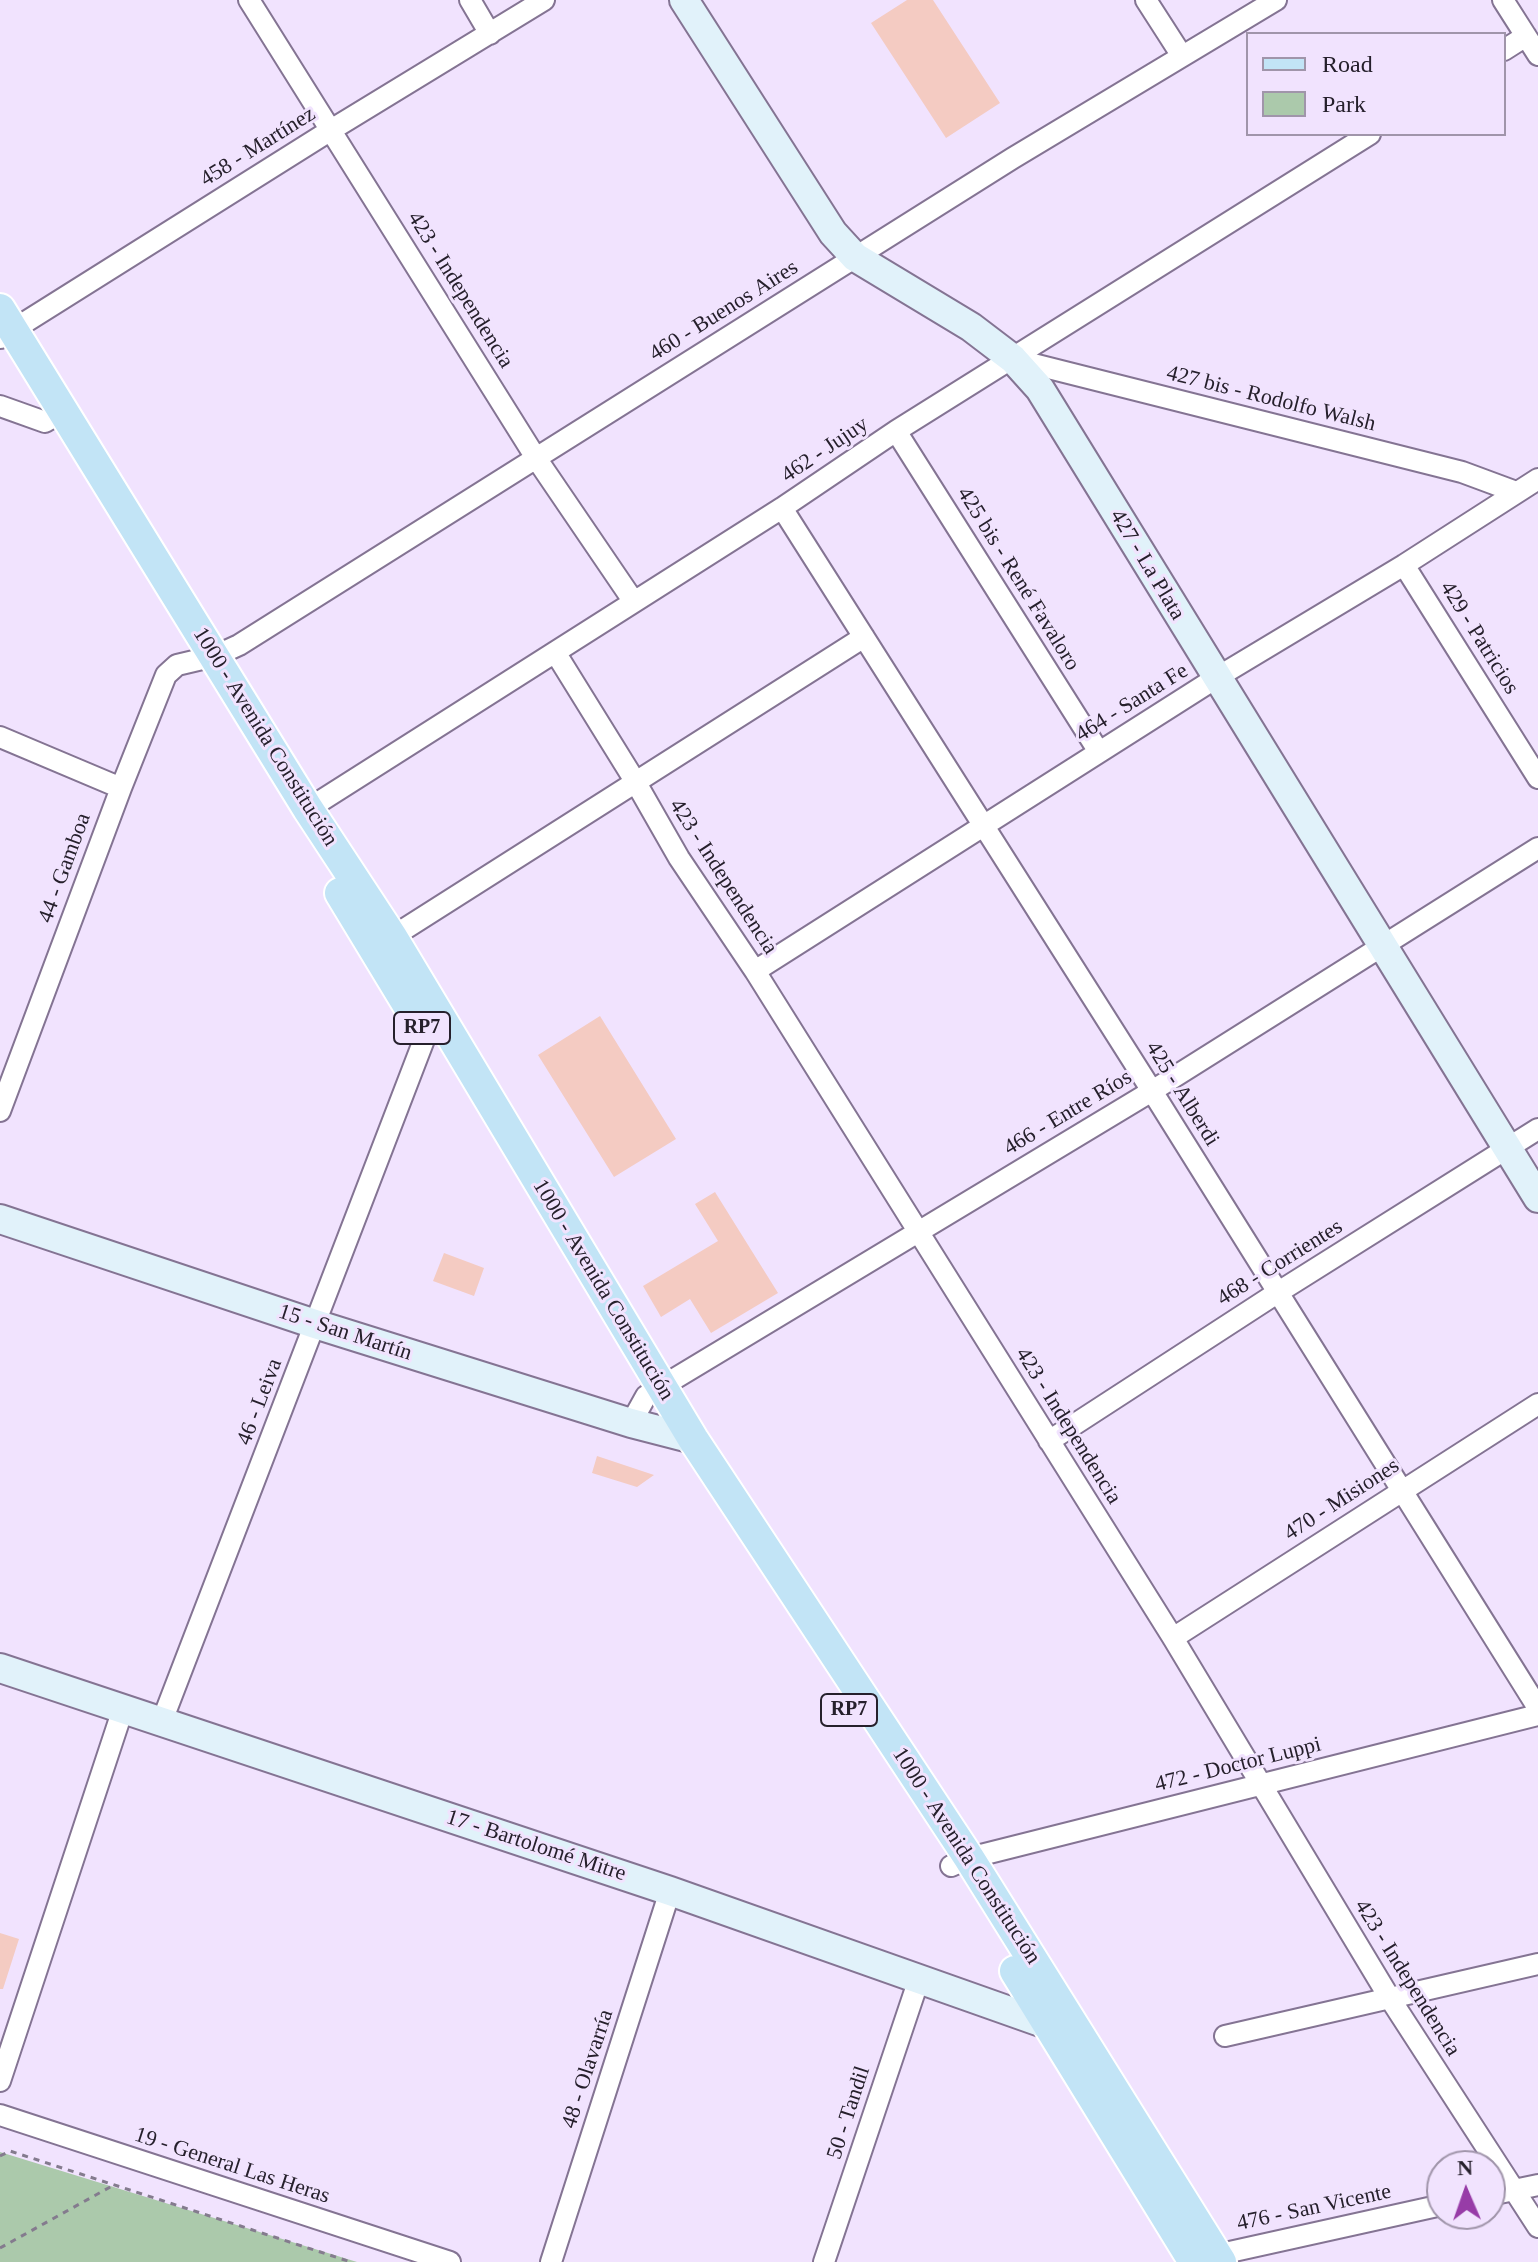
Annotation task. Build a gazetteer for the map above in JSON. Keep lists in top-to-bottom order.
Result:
{
  "streets": {
    "main road": ["1000 - Avenida Constitución", "RP7"],
    "street": [
      "458 - Martínez",
      "423 - Independencia",
      "460 - Buenos Aires",
      "427 bis - Rodolfo Walsh",
      "462 - Jujuy",
      "427 - La Plata",
      "425 bis - René Favaloro",
      "429 - Patricios",
      "464 - Santa Fe",
      "44 - Gamboa",
      "425 - Alberdi",
      "466 - Entre Ríos",
      "468 - Corrientes",
      "15 - San Martín",
      "46 - Leiva",
      "470 - Misiones",
      "472 - Doctor Luppi",
      "17 - Bartolomé Mitre",
      "48 - Olavarría",
      "50 - Tandil",
      "19 - General Las Heras",
      "476 - San Vicente"
    ]
  },
  "crossings": [
    ["458 - Martínez", "423 - Independencia"],
    ["458 - Martínez", "1000 - Avenida Constitución"],
    ["423 - Independencia", "460 - Buenos Aires"],
    ["423 - Independencia", "462 - Jujuy"],
    ["423 - Independencia", "464 - Santa Fe"],
    ["423 - Independencia", "466 - Entre Ríos"],
    ["423 - Independencia", "468 - Corrientes"],
    ["423 - Independencia", "470 - Misiones"],
    ["423 - Independencia", "472 - Doctor Luppi"],
    ["460 - Buenos Aires", "427 - La Plata"],
    ["460 - Buenos Aires", "1000 - Avenida Constitución"],
    ["460 - Buenos Aires", "44 - Gamboa"],
    ["427 bis - Rodolfo Walsh", "462 - Jujuy"],
    ["427 bis - Rodolfo Walsh", "427 - La Plata"],
    ["427 bis - Rodolfo Walsh", "464 - Santa Fe"],
    ["462 - Jujuy", "427 - La Plata"],
    ["462 - Jujuy", "425 bis - René Favaloro"],
    ["462 - Jujuy", "1000 - Avenida Constitución"],
    ["462 - Jujuy", "425 - Alberdi"],
    ["427 - La Plata", "464 - Santa Fe"],
    ["427 - La Plata", "466 - Entre Ríos"],
    ["427 - La Plata", "468 - Corrientes"],
    ["425 bis - René Favaloro", "464 - Santa Fe"],
    ["429 - Patricios", "464 - Santa Fe"],
    ["464 - Santa Fe", "425 - Alberdi"],
    ["1000 - Avenida Constitución", "44 - Gamboa"],
    ["1000 - Avenida Constitución", "466 - Entre Ríos"],
    ["1000 - Avenida Constitución", "15 - San Martín"],
    ["1000 - Avenida Constitución", "46 - Leiva"],
    ["1000 - Avenida Constitución", "472 - Doctor Luppi"],
    ["1000 - Avenida Constitución", "17 - Bartolomé Mitre"],
    ["1000 - Avenida Constitución", "476 - San Vicente"],
    ["425 - Alberdi", "466 - Entre Ríos"],
    ["425 - Alberdi", "468 - Corrientes"],
    ["425 - Alberdi", "470 - Misiones"],
    ["466 - Entre Ríos", "15 - San Martín"],
    ["15 - San Martín", "46 - Leiva"],
    ["46 - Leiva", "17 - Bartolomé Mitre"],
    ["17 - Bartolomé Mitre", "48 - Olavarría"],
    ["17 - Bartolomé Mitre", "50 - Tandil"]
  ],
  "legend": ["Road", "Park"],
  "north": "top"
}
